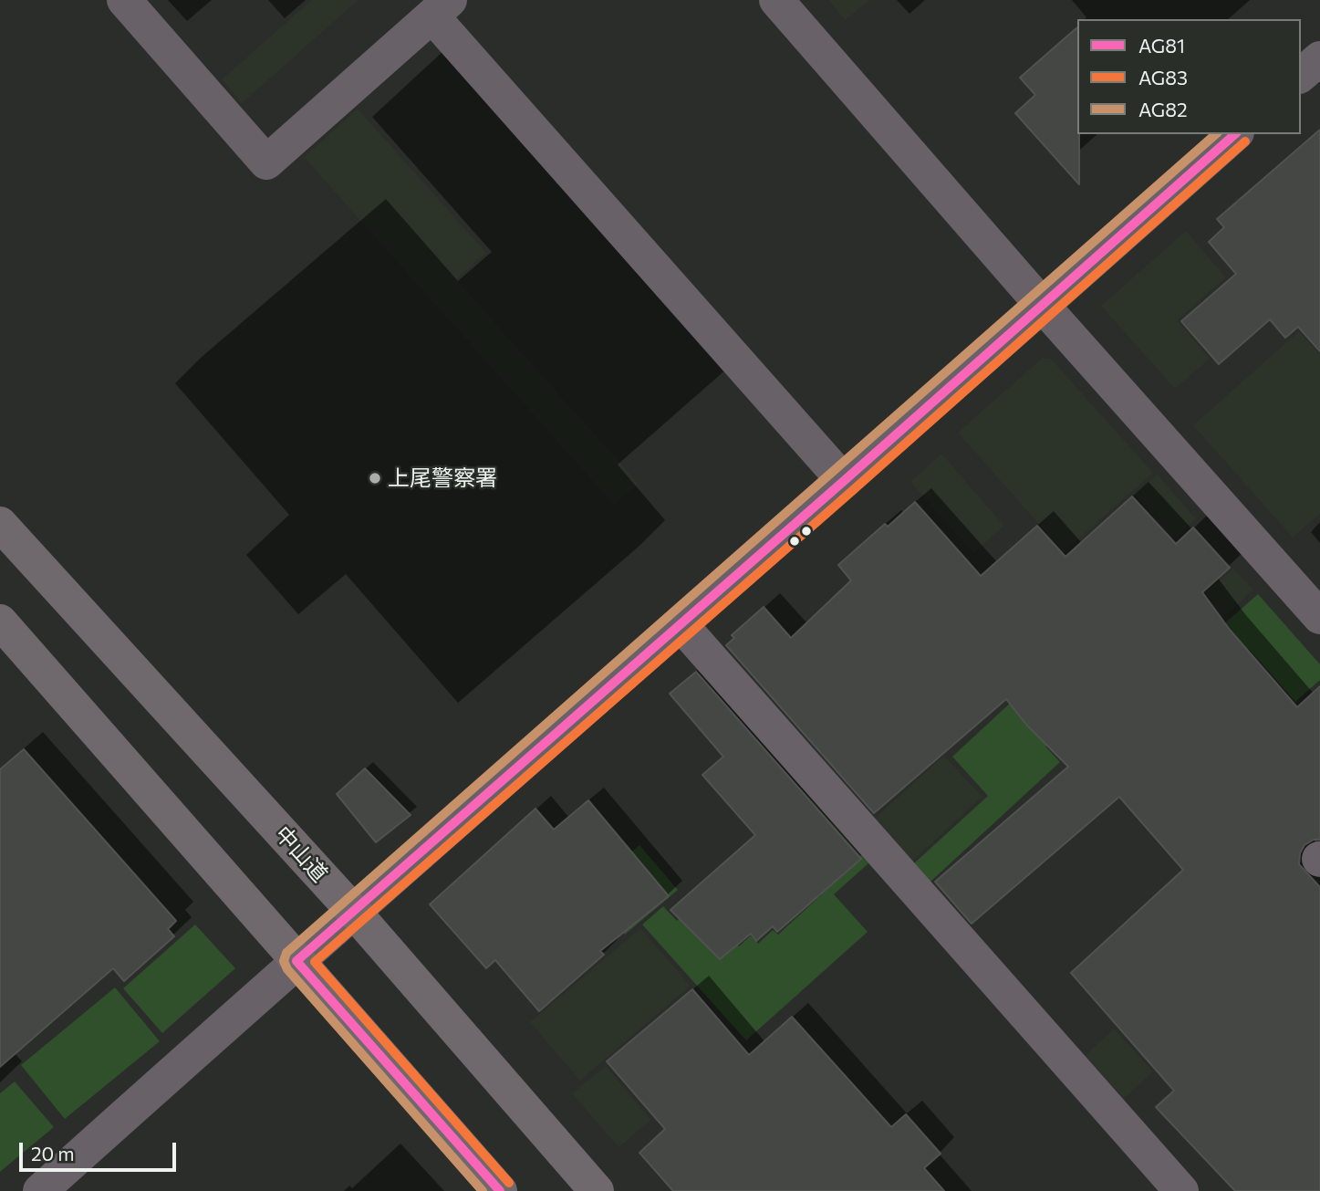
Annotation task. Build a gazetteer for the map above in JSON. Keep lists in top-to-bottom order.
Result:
{
  "streets": {
    "highway": ["中山道"]
  },
  "places": ["上尾警察署"],
  "lines": ["transit line AG81", "transit line AG82", "transit line AG83"],
  "legend": ["AG81", "AG83", "AG82"],
  "scale_bar": "20 m"
}
